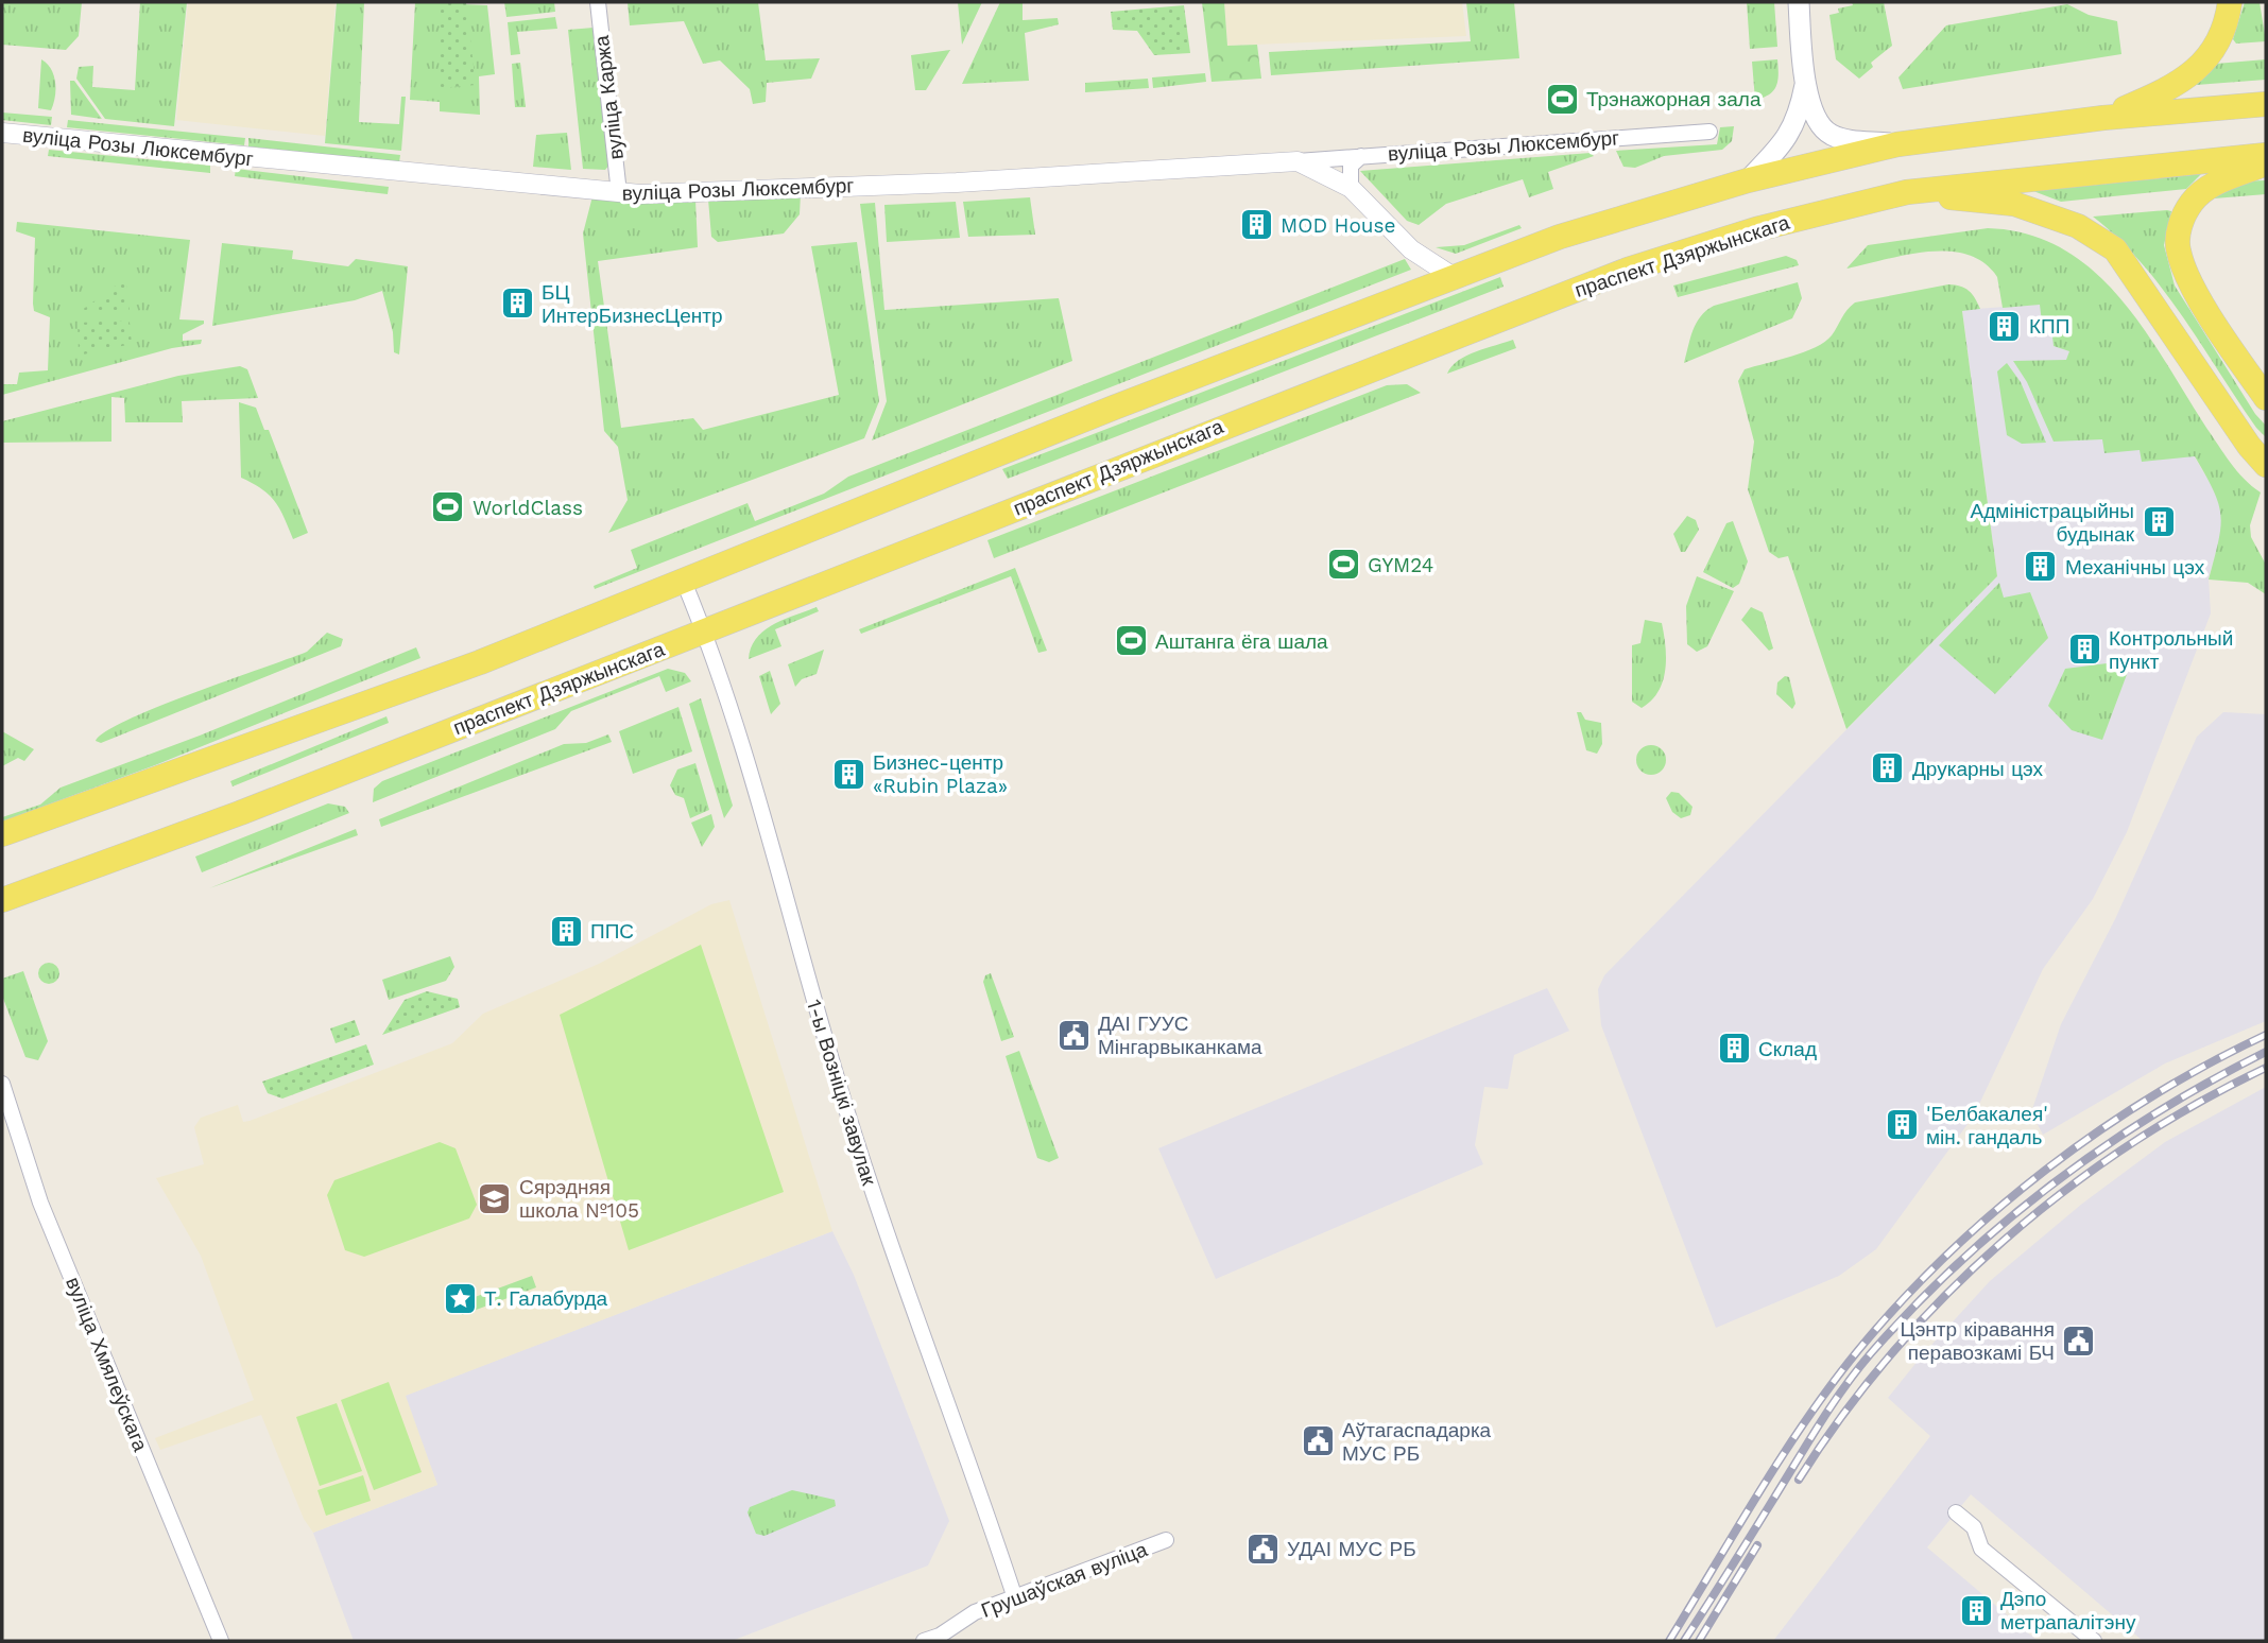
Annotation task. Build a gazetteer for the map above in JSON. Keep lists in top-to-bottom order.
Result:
{
  "streets": {
    "main road": ["праспект Дзяржынскага"],
    "street": [
      "вуліца Каржа",
      "вуліца Розы Люксембург",
      "1-ы Возніцкі завулак",
      "вуліца Хмялеўскага",
      "Грушаўская вуліца"
    ]
  },
  "crossings": [
    ["вуліца Каржа", "вуліца Розы Люксембург"],
    ["праспект Дзяржынскага", "1-ы Возніцкі завулак"],
    ["1-ы Возніцкі завулак", "Грушаўская вуліца"]
  ],
  "places": {
    "sports": [
      "Трэнажорная зала",
      "WorldClass",
      "GYM24",
      "Аштанга ёга шала"
    ],
    "building": [
      "MOD House",
      "БЦ ИнтерБизнесЦентр",
      "КПП",
      "Адміністрацыйны будынак",
      "Механічны цэх",
      "Контрольный пункт",
      "Друкарны цэх",
      "Бизнес-центр «Rubin Plaza»",
      "ППС",
      "Склад",
      "'Белбакалея' мін. гандаль",
      "Дэпо метрапалітэну"
    ],
    "public building": [
      "ДАІ ГУУС Мінгарвыканкама",
      "Цэнтр кіравання перавозкамі БЧ",
      "Аўтагаспадарка МУС РБ",
      "УДАІ МУС РБ"
    ],
    "school or university": ["Сярэдняя школа №105"],
    "place": ["Т. Галабурда"]
  }
}
